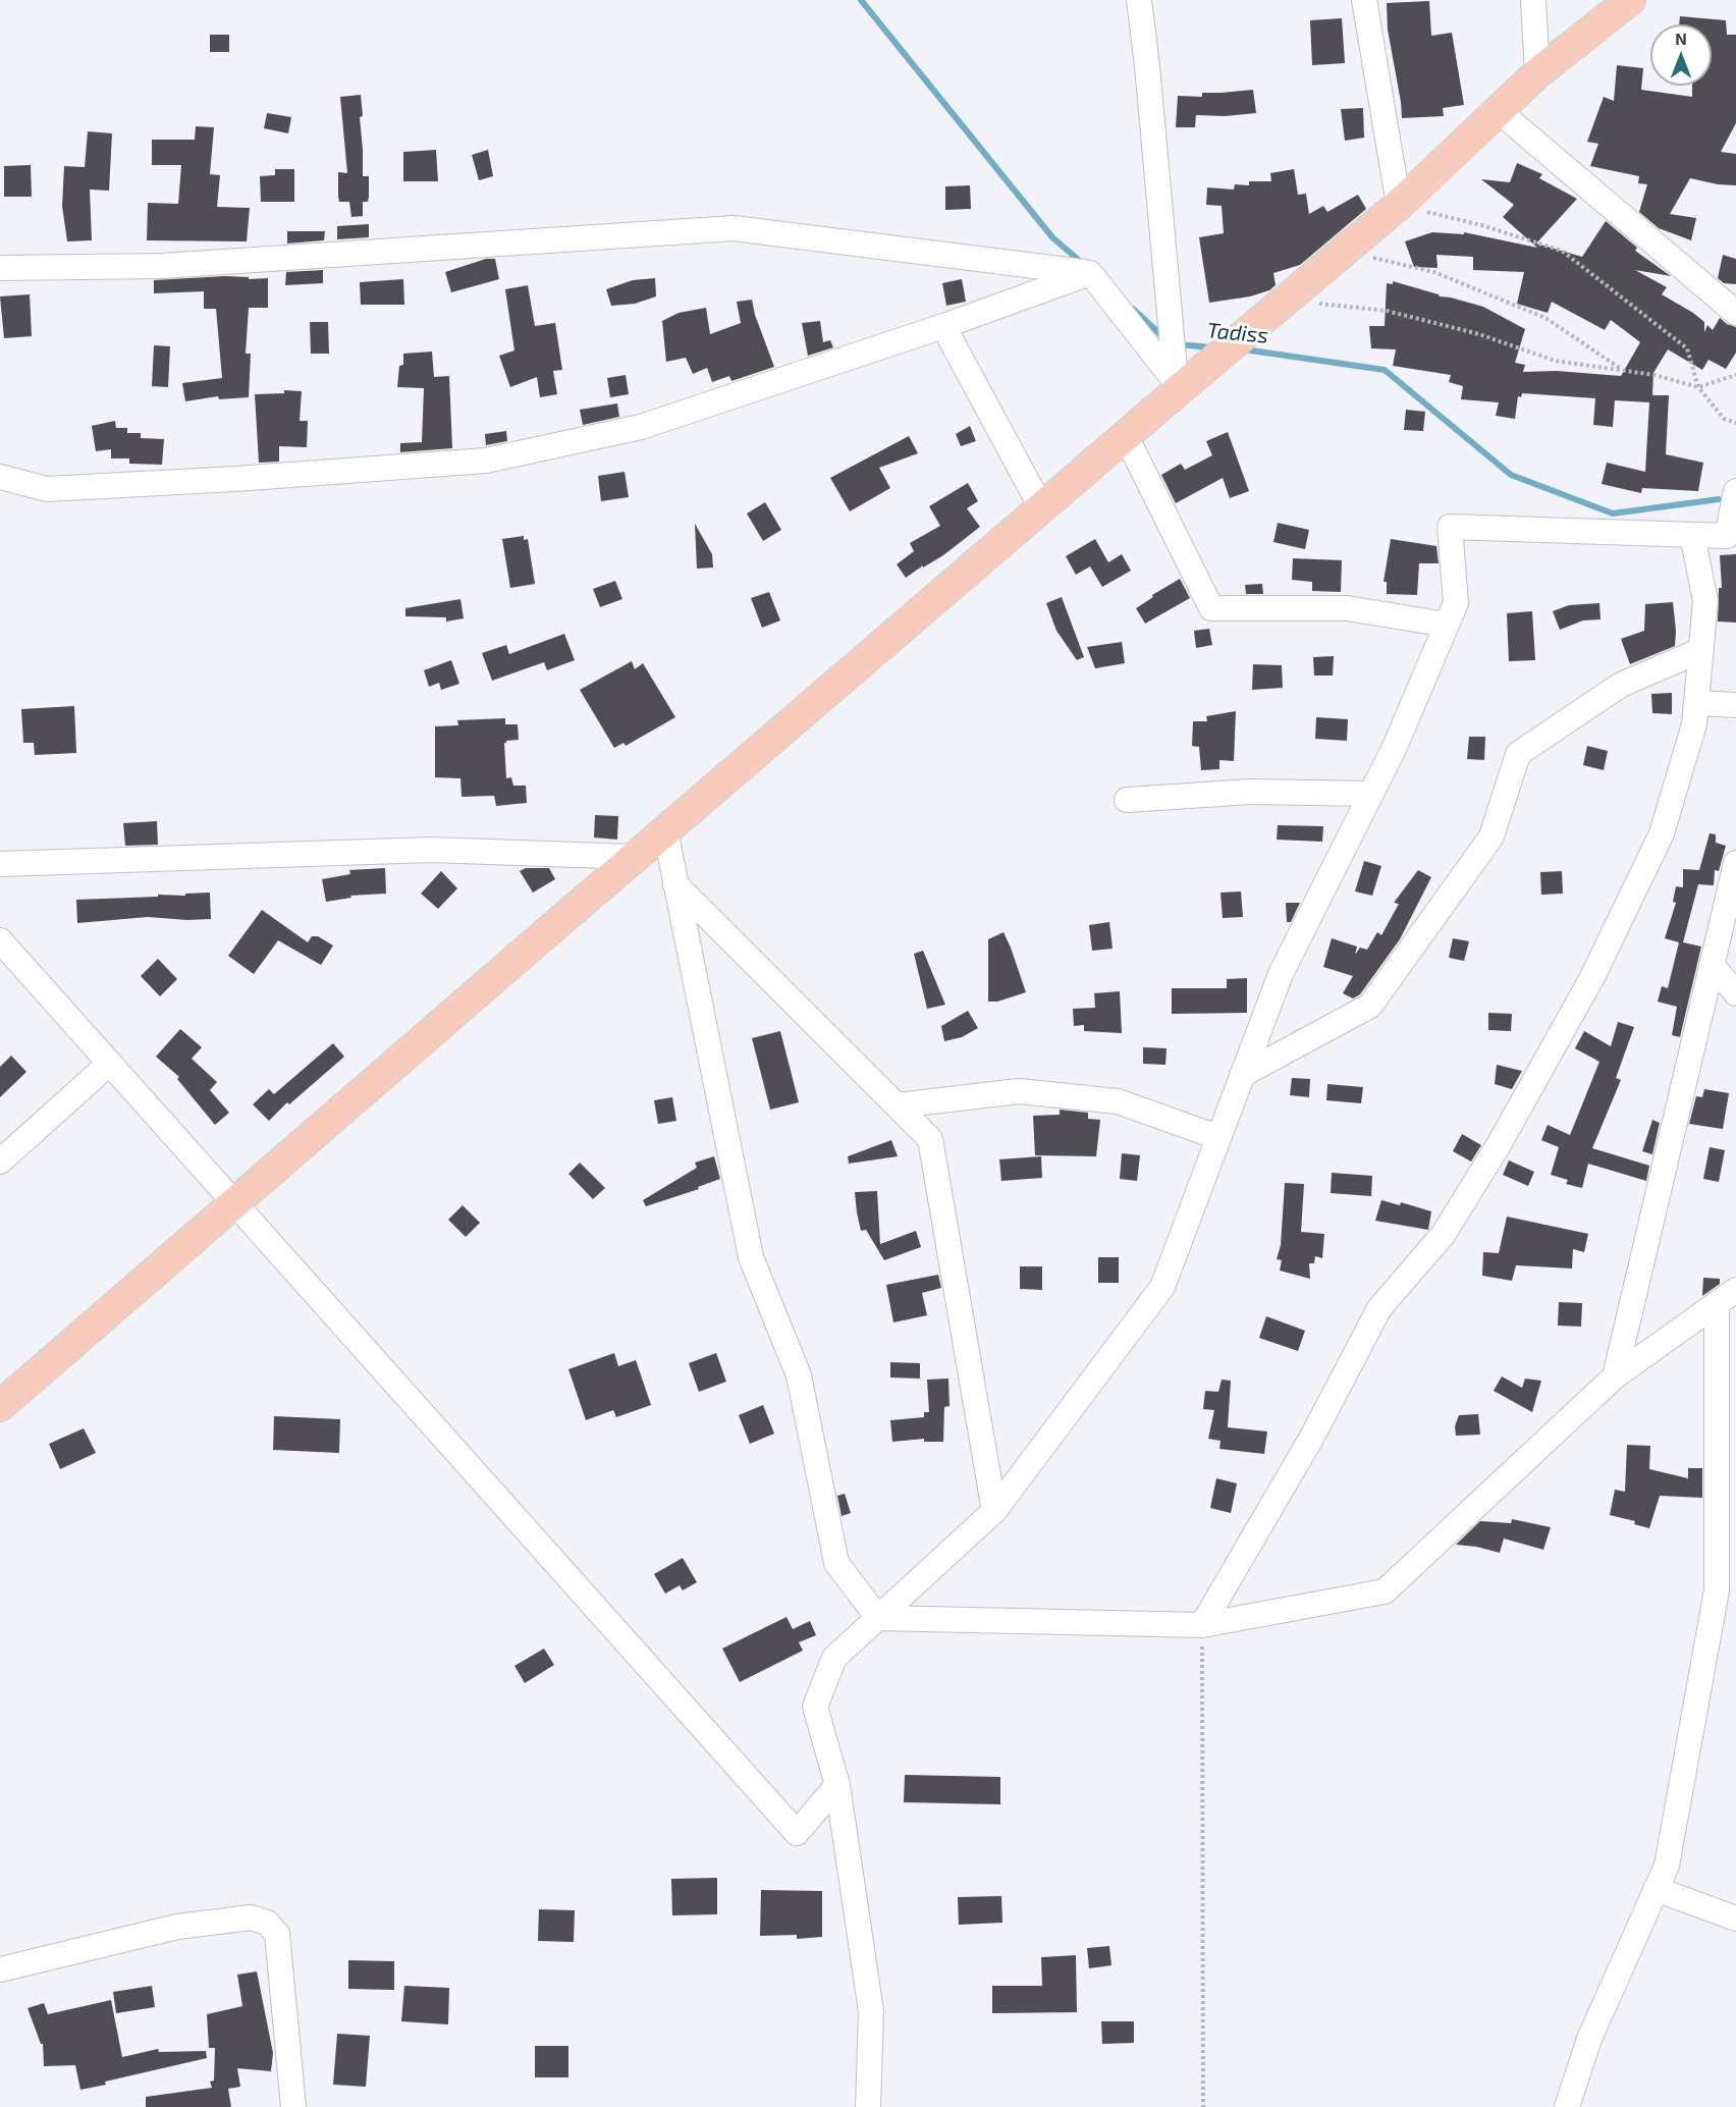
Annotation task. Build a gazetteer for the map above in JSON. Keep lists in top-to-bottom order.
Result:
{
  "water": ["Tadiss"],
  "north": "top"
}
